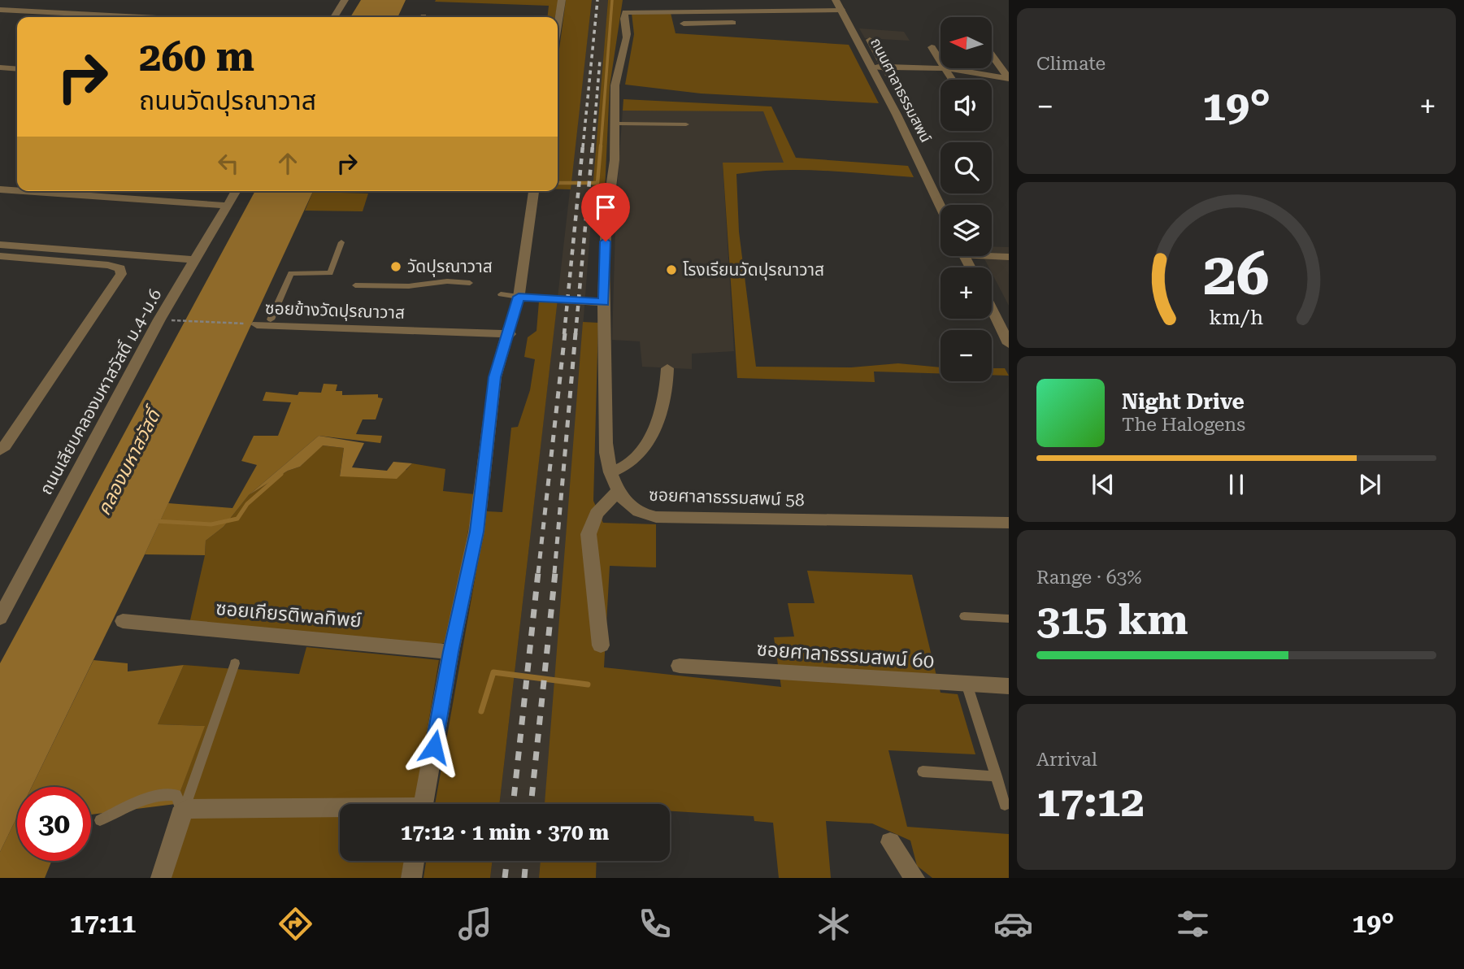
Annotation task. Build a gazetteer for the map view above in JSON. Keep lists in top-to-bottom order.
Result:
{
  "streets": {
    "street": [
      "ถนนศาลาธรรมสพน์",
      "ซอยข้างวัดปุรณาวาส",
      "ถนนเลียบคลองมหาสวัสดิ์ ม.4-ม.6",
      "ซอยศาลาธรรมสพน์ 58",
      "ซอยเกียรติพลทิพย์",
      "ซอยศาลาธรรมสพน์ 60"
    ]
  },
  "crossings": [
    ["ซอยข้างวัดปุรณาวาส", "ถนนเลียบคลองมหาสวัสดิ์ ม.4-ม.6"]
  ],
  "water": ["คลองมหาสวัสดิ์"],
  "places": ["วัดปุรณาวาส", "โรงเรียนวัดปุรณาวาส"],
  "north": "left",
  "page": {
    "tile": [
      "Climate",
      ["Range · 63%", "315 km"],
      ["Arrival", "17:12"]
    ],
    "map_buttons": ["+", "−"],
    "turn": ["260 m", "ถนนวัดปุรณาวาส"],
    "heat": ["−", "19°", "+"],
    "song": ["Night Drive", "The Halogens"],
    "limit": "30",
    "trip": "17:12 · 1 min · 370 m",
    "tabs": ["17:11", "19°"],
    "gauge": ["26", "km/h"]
  }
}
